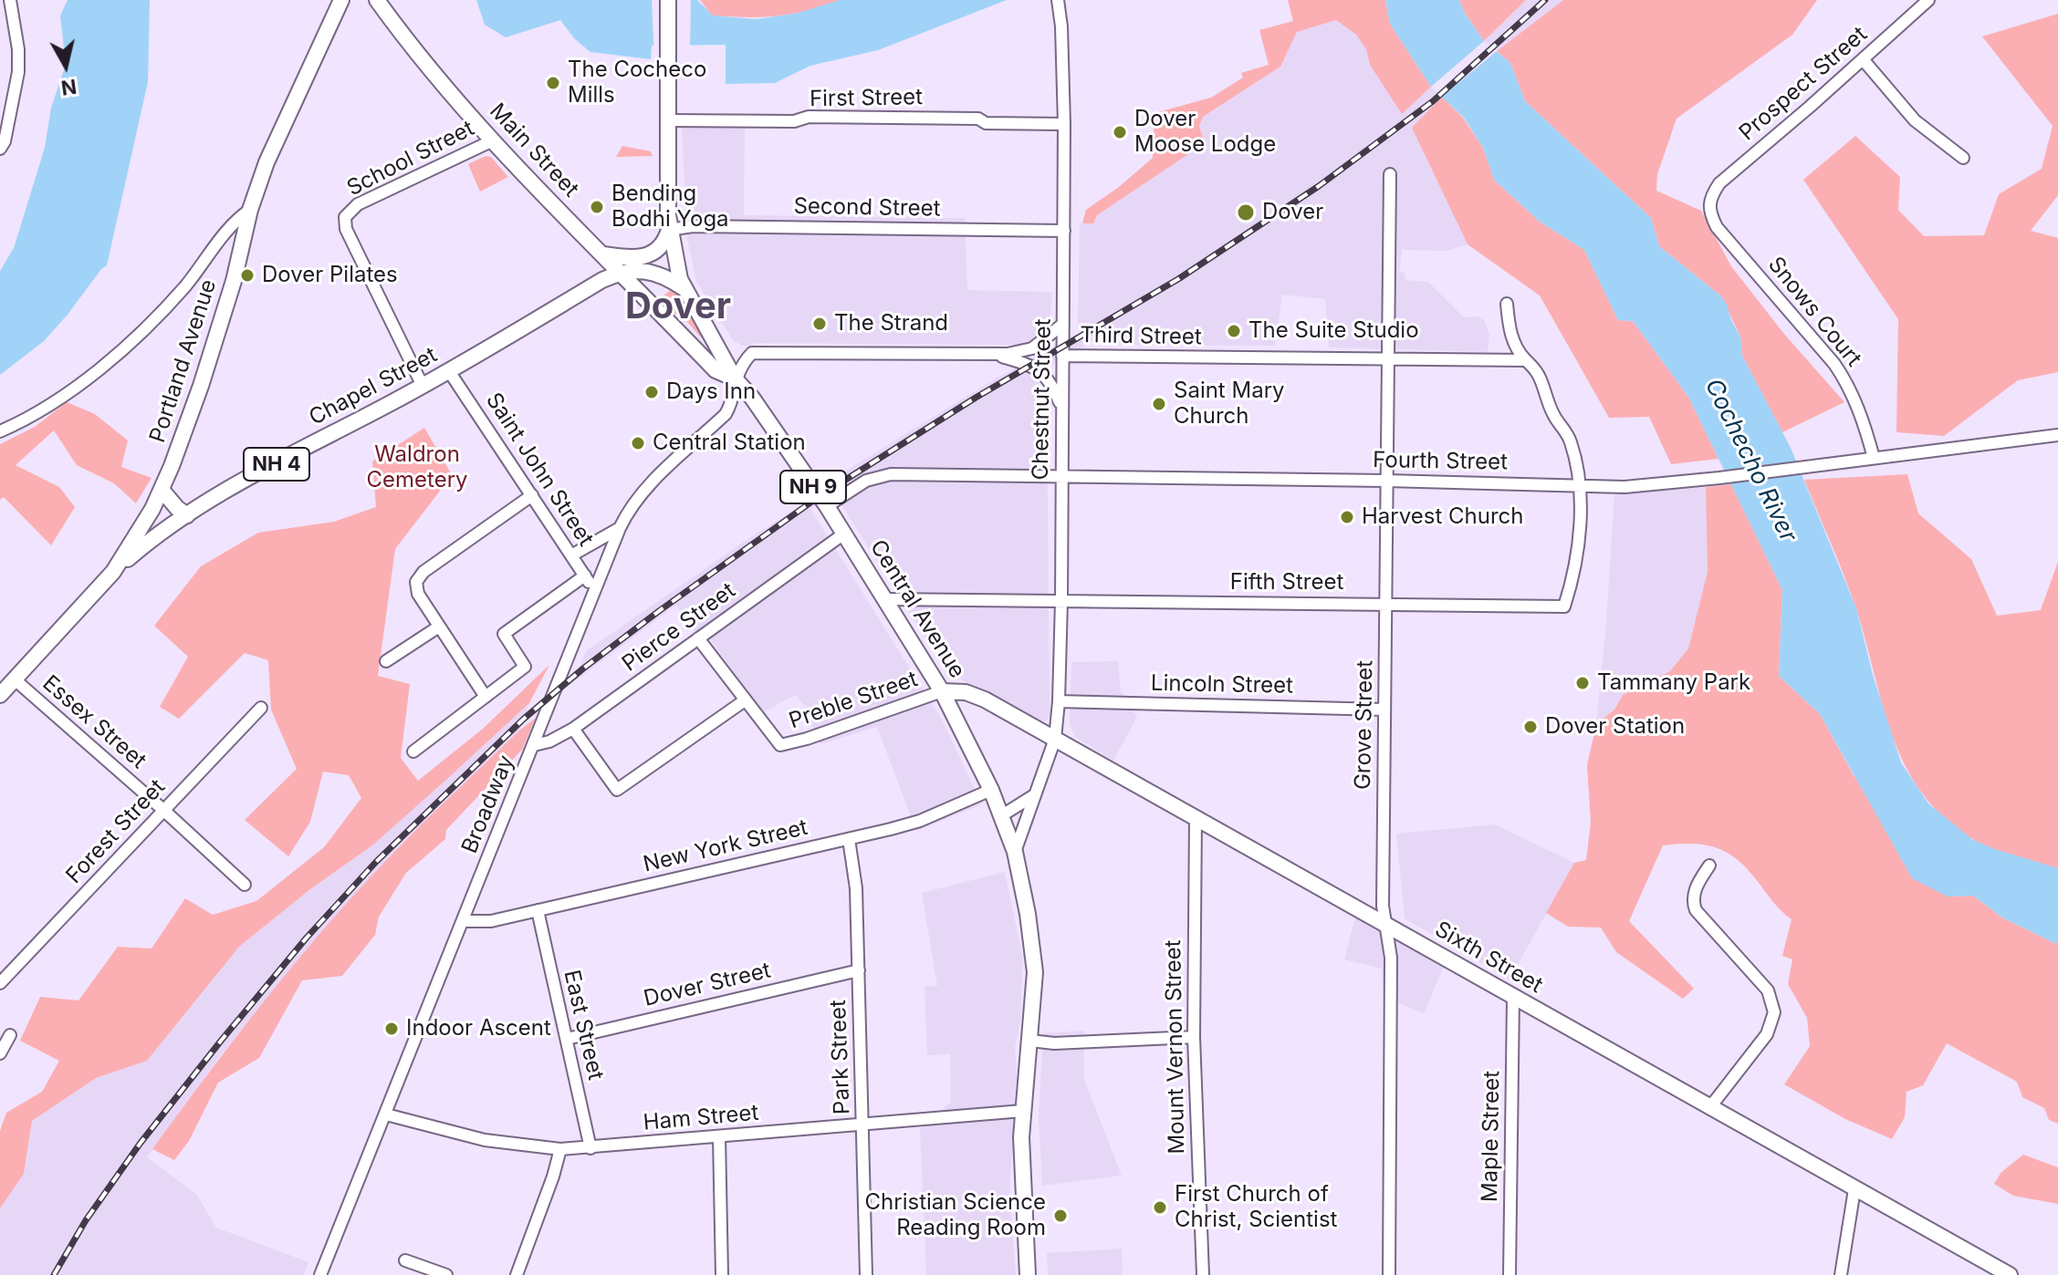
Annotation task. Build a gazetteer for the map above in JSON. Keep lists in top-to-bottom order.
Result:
{
  "streets": {
    "main road": [
      "Main Street",
      "Portland Avenue",
      "Chapel Street",
      "NH 4",
      "NH 9",
      "Central Avenue",
      "Sixth Street"
    ],
    "street": [
      "Prospect Street",
      "First Street",
      "School Street",
      "Second Street",
      "Snows Court",
      "Third Street",
      "Chestnut Street",
      "Fourth Street",
      "Saint John Street",
      "Fifth Street",
      "Pierce Street",
      "Lincoln Street",
      "Preble Street",
      "Essex Street",
      "Grove Street",
      "Broadway",
      "Forest Street",
      "New York Street",
      "Dover Street",
      "East Street",
      "Mount Vernon Street",
      "Park Street",
      "Ham Street",
      "Maple Street"
    ]
  },
  "crossings": [
    ["Prospect Street", "Snows Court"],
    ["First Street", "Chestnut Street"],
    ["First Street", "Central Avenue"],
    ["Main Street", "School Street"],
    ["Main Street", "Third Street"],
    ["Main Street", "Chapel Street"],
    ["Main Street", "Central Avenue"],
    ["Main Street", "Broadway"],
    ["School Street", "Chapel Street"],
    ["Second Street", "Chestnut Street"],
    ["Second Street", "Central Avenue"],
    ["Snows Court", "Fourth Street"],
    ["Third Street", "Chestnut Street"],
    ["Third Street", "Central Avenue"],
    ["Third Street", "Grove Street"],
    ["Third Street", "Broadway"],
    ["Portland Avenue", "Chapel Street"],
    ["Portland Avenue", "Essex Street"],
    ["Chapel Street", "Saint John Street"],
    ["Chestnut Street", "Fourth Street"],
    ["Chestnut Street", "Fifth Street"],
    ["Chestnut Street", "Central Avenue"],
    ["Chestnut Street", "Lincoln Street"],
    ["Chestnut Street", "Sixth Street"],
    ["Fourth Street", "Fifth Street"],
    ["Fourth Street", "Central Avenue"],
    ["Fourth Street", "Grove Street"],
    ["Saint John Street", "Broadway"],
    ["Fifth Street", "Central Avenue"],
    ["Fifth Street", "Grove Street"],
    ["Central Avenue", "Pierce Street"],
    ["Central Avenue", "Preble Street"],
    ["Central Avenue", "Broadway"],
    ["Central Avenue", "New York Street"],
    ["Central Avenue", "Sixth Street"],
    ["Central Avenue", "Ham Street"],
    ["Pierce Street", "Preble Street"],
    ["Pierce Street", "Broadway"],
    ["Lincoln Street", "Grove Street"],
    ["Preble Street", "Sixth Street"],
    ["Essex Street", "Forest Street"],
    ["Grove Street", "Sixth Street"],
    ["Broadway", "New York Street"],
    ["Broadway", "Ham Street"],
    ["New York Street", "East Street"],
    ["New York Street", "Park Street"],
    ["Sixth Street", "Mount Vernon Street"],
    ["Sixth Street", "Maple Street"],
    ["Dover Street", "East Street"],
    ["Dover Street", "Park Street"],
    ["East Street", "Ham Street"],
    ["Park Street", "Ham Street"]
  ],
  "districts": ["Dover"],
  "water": ["Cochecho River"],
  "parks": ["Waldron Cemetery"],
  "places": [
    "The Cocheco Mills",
    "Dover Moose Lodge",
    "Bending Bodhi Yoga",
    "Dover",
    "Dover Pilates",
    "The Strand",
    "The Suite Studio",
    "Days Inn",
    "Saint Mary Church",
    "Central Station",
    "Harvest Church",
    "Tammany Park",
    "Dover Station",
    "Indoor Ascent",
    "First Church of Christ, Scientist",
    "Christian Science Reading Room"
  ],
  "north": "bottom"
}
